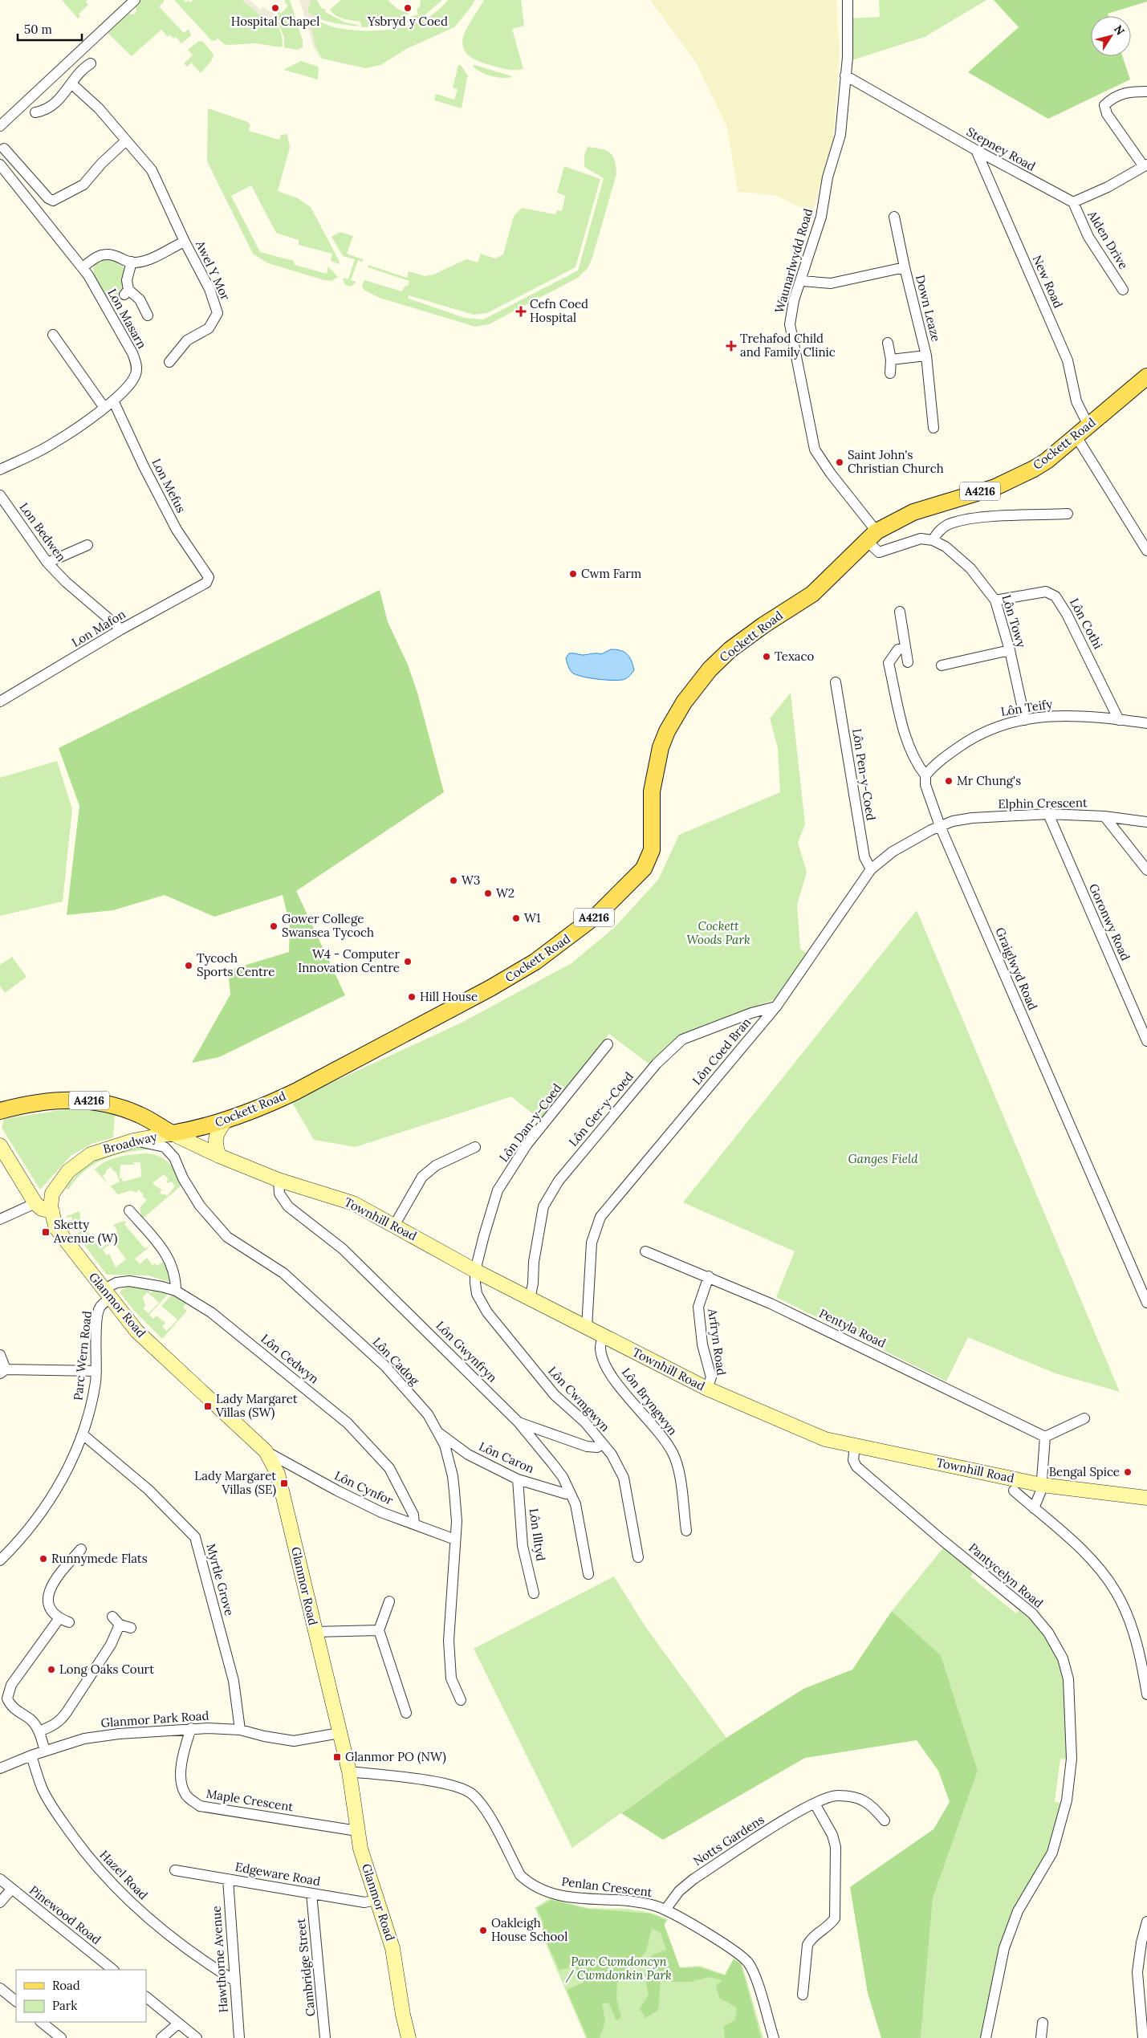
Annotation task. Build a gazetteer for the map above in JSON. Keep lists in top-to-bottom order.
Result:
{
  "streets": {
    "main road": ["Cockett Road", "A4216"],
    "street": [
      "Stepney Road",
      "Alden Drive",
      "Waunarlwydd Road",
      "Awel Y Mor",
      "New Road",
      "Down Leaze",
      "Lon Masarn",
      "Lon Mefus",
      "Lon Bedwen",
      "Lôn Towy",
      "Lôn Cothi",
      "Lon Mafon",
      "Lôn Teify",
      "Lôn Pen-y-Coed",
      "Elphin Crescent",
      "Goronwy Road",
      "Graiglwyd Road",
      "Lôn Coed Bran",
      "Lôn Ger-y-Coed",
      "Lôn Dan-y-Coed",
      "Broadway",
      "Townhill Road",
      "Glanmor Road",
      "Pentyla Road",
      "Arfryn Road",
      "Lôn Gwynfryn",
      "Parc Wern Road",
      "Lôn Cedwyn",
      "Lôn Cadog",
      "Lôn Cwmgwyn",
      "Lôn Bryngwyn",
      "Lôn Caron",
      "Lôn Cynfor",
      "Lôn Illtyd",
      "Pantycelyn Road",
      "Myrtle Grove",
      "Glanmor Park Road",
      "Maple Crescent",
      "Notts Gardens",
      "Edgeware Road",
      "Hazel Road",
      "Penlan Crescent",
      "Pinewood Road",
      "Hawthorne Avenue",
      "Cambridge Street"
    ]
  },
  "crossings": [
    ["Stepney Road", "Alden Drive"],
    ["Stepney Road", "Waunarlwydd Road"],
    ["Stepney Road", "New Road"],
    ["Waunarlwydd Road", "Cockett Road"],
    ["Waunarlwydd Road", "Lôn Towy"],
    ["New Road", "Cockett Road"],
    ["Lon Masarn", "Lon Mefus"],
    ["Cockett Road", "A4216"],
    ["Cockett Road", "Broadway"],
    ["Cockett Road", "Townhill Road"],
    ["Lon Mefus", "Lon Mafon"],
    ["A4216", "Broadway"],
    ["A4216", "Townhill Road"],
    ["Lon Bedwen", "Lon Mafon"],
    ["Lôn Towy", "Lôn Cothi"],
    ["Lôn Towy", "Lôn Teify"],
    ["Lôn Cothi", "Lôn Teify"],
    ["Lôn Teify", "Graiglwyd Road"],
    ["Lôn Pen-y-Coed", "Lôn Coed Bran"],
    ["Elphin Crescent", "Goronwy Road"],
    ["Elphin Crescent", "Graiglwyd Road"],
    ["Elphin Crescent", "Lôn Coed Bran"],
    ["Graiglwyd Road", "Lôn Coed Bran"],
    ["Lôn Coed Bran", "Lôn Ger-y-Coed"],
    ["Lôn Coed Bran", "Townhill Road"],
    ["Lôn Ger-y-Coed", "Townhill Road"],
    ["Lôn Dan-y-Coed", "Townhill Road"],
    ["Lôn Dan-y-Coed", "Lôn Cwmgwyn"],
    ["Broadway", "Townhill Road"],
    ["Broadway", "Glanmor Road"],
    ["Broadway", "Lôn Cadog"],
    ["Townhill Road", "Arfryn Road"],
    ["Townhill Road", "Lôn Gwynfryn"],
    ["Townhill Road", "Lôn Cwmgwyn"],
    ["Townhill Road", "Lôn Bryngwyn"],
    ["Townhill Road", "Pantycelyn Road"],
    ["Glanmor Road", "Parc Wern Road"],
    ["Glanmor Road", "Lôn Cedwyn"],
    ["Glanmor Road", "Lôn Cynfor"],
    ["Glanmor Road", "Glanmor Park Road"],
    ["Glanmor Road", "Maple Crescent"],
    ["Glanmor Road", "Edgeware Road"],
    ["Glanmor Road", "Penlan Crescent"],
    ["Pentyla Road", "Arfryn Road"],
    ["Lôn Gwynfryn", "Lôn Caron"],
    ["Parc Wern Road", "Lôn Cedwyn"],
    ["Parc Wern Road", "Myrtle Grove"],
    ["Lôn Cedwyn", "Lôn Cynfor"],
    ["Lôn Cadog", "Lôn Caron"],
    ["Lôn Cadog", "Lôn Cynfor"],
    ["Lôn Caron", "Lôn Illtyd"],
    ["Myrtle Grove", "Glanmor Park Road"],
    ["Glanmor Park Road", "Maple Crescent"],
    ["Glanmor Park Road", "Hazel Road"],
    ["Notts Gardens", "Penlan Crescent"],
    ["Edgeware Road", "Hawthorne Avenue"],
    ["Edgeware Road", "Cambridge Street"],
    ["Hazel Road", "Hawthorne Avenue"]
  ],
  "parks": ["Cockett Woods Park", "Ganges Field", "Parc Cwmdoncyn / Cwmdonkin Park"],
  "places": {
    "other": [
      "Hospital Chapel",
      "Ysbryd y Coed",
      "Saint John's Christian Church",
      "Cwm Farm",
      "Texaco",
      "Mr Chung's",
      "W3",
      "W2",
      "W1",
      "Gower College Swansea Tycoch",
      "W4 - Computer Innovation Centre",
      "Tycoch Sports Centre",
      "Hill House",
      "Bengal Spice",
      "Runnymede Flats",
      "Long Oaks Court",
      "Oakleigh House School"
    ],
    "health": ["Cefn Coed Hospital", "Trehafod Child and Family Clinic"],
    "transit": [
      "Sketty Avenue (W)",
      "Lady Margaret Villas (SW)",
      "Lady Margaret Villas (SE)",
      "Glanmor PO (NW)"
    ]
  },
  "legend": ["Road", "Park"],
  "scale_bar": "50 m",
  "north": "top right"
}
